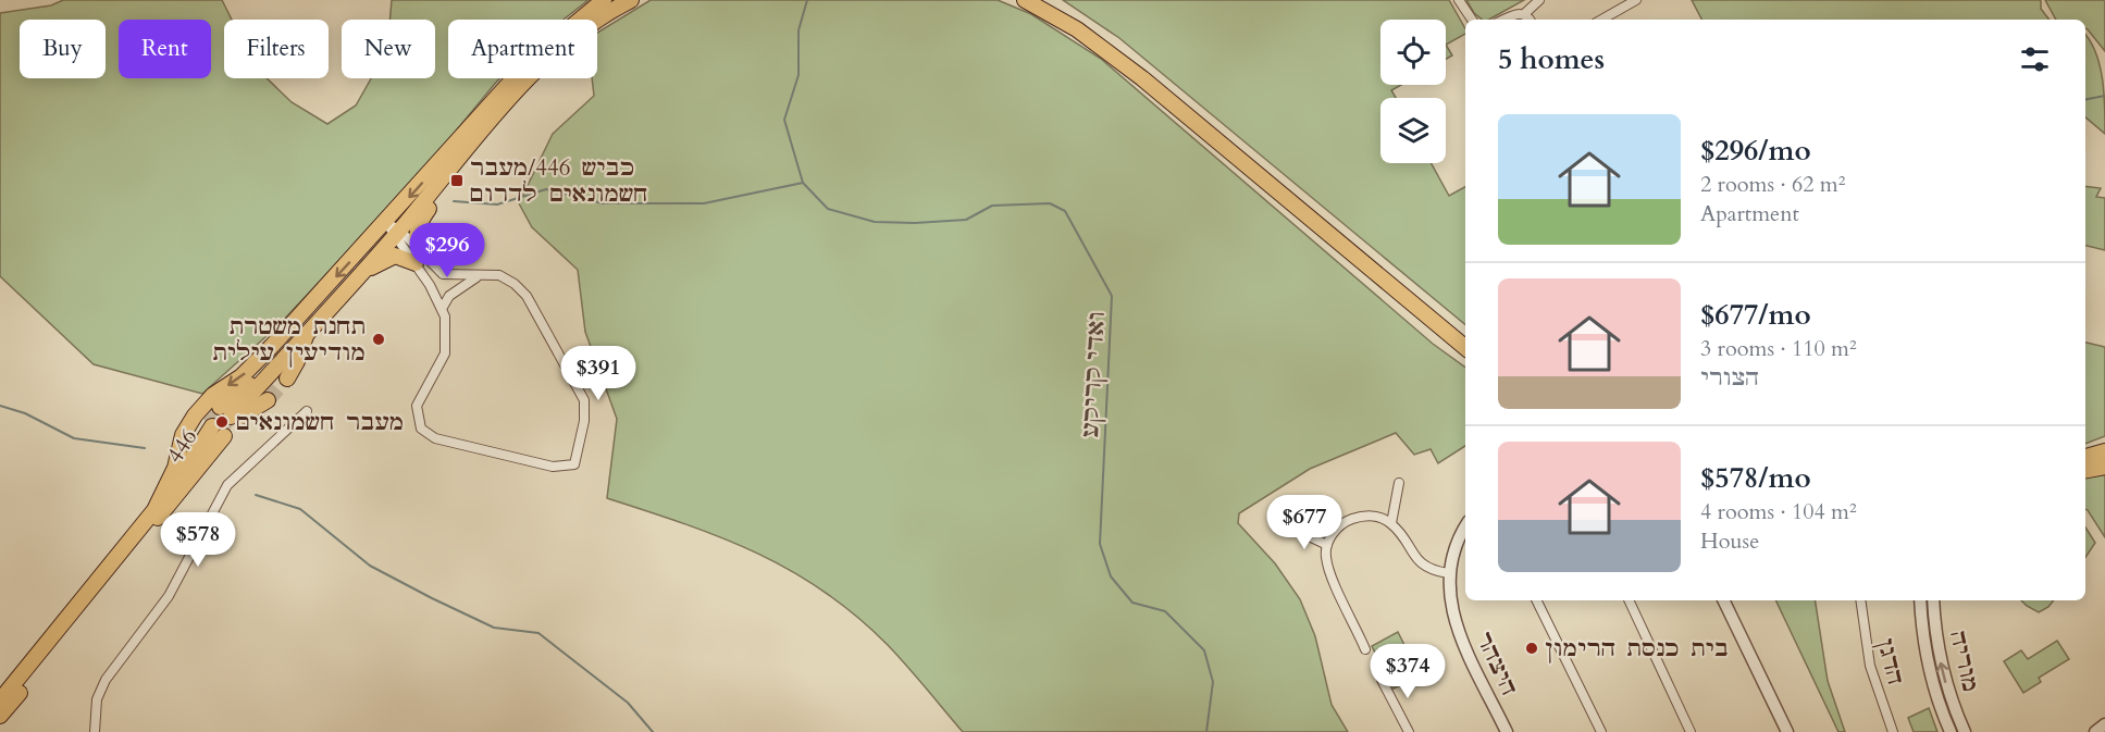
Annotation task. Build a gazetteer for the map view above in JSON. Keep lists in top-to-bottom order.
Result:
{
  "streets": {
    "main road": ["446"],
    "street": ["הדגן", "מוריה", "היצהר"]
  },
  "water": ["ואדי קריקע"],
  "places": {
    "transit": ["כביש 446/מעבר חשמונאים לדרום"],
    "other": ["תחנת משטרת מודיעין עילית", "מעבר חשמונאים", "בית כנסת הרימון"]
  },
  "page": {
    "chip": [
      "Buy",
      "Rent",
      "Filters",
      "New",
      "Apartment"
    ],
    "heading": "5 homes",
    "list": [
      {
        "name": "$296/mo",
        "note": "2 rooms · 62 m² · Apartment"
      },
      {
        "name": "$677/mo",
        "note": "3 rooms · 110 m² · הצורי"
      },
      {
        "name": "$578/mo",
        "note": "4 rooms · 104 m² · House"
      }
    ],
    "price": [
      "$296",
      "$391",
      "$677",
      "$578",
      "$374"
    ]
  }
}
